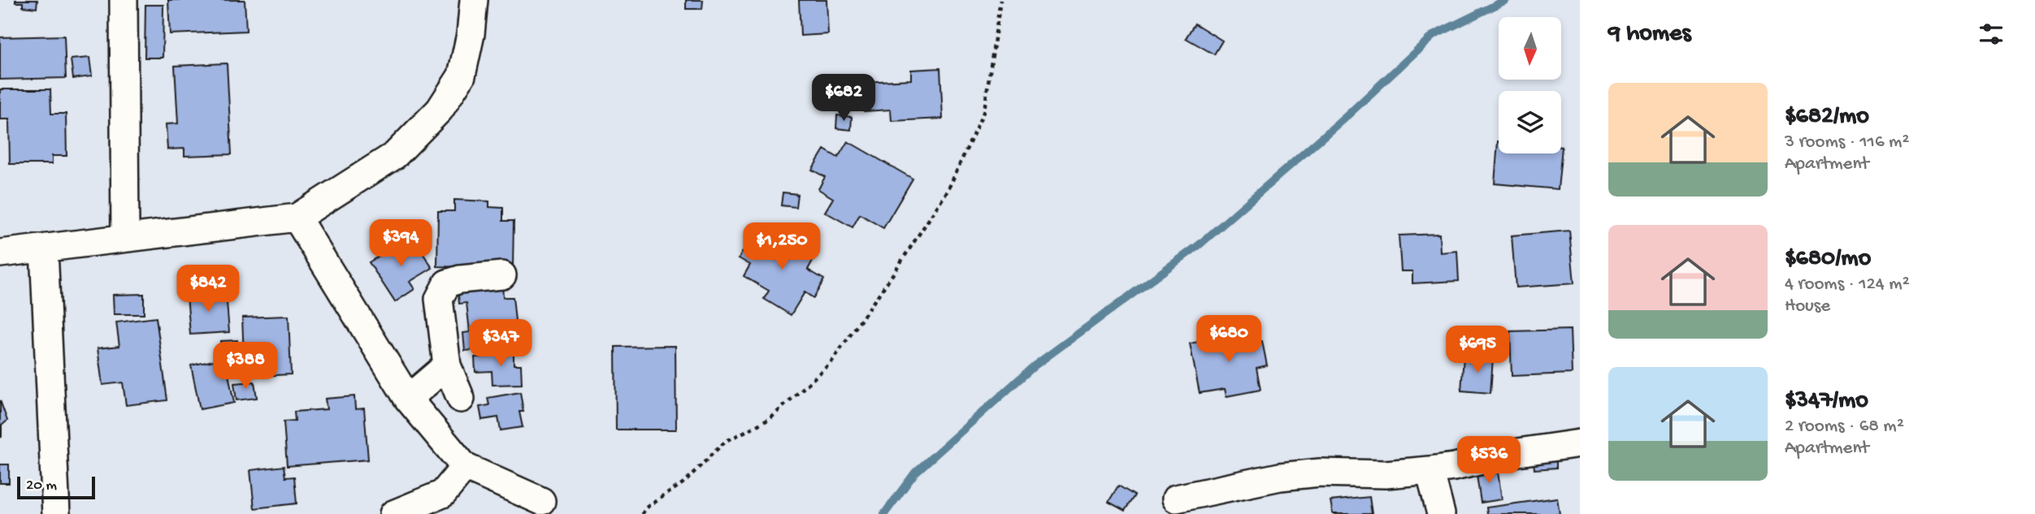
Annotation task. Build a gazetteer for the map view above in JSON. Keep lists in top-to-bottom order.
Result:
{
  "scale_bar": "20 m",
  "north": "bottom",
  "page": {
    "heading": "9 homes",
    "list": [
      {
        "name": "$682/mo",
        "note": "3 rooms · 116 m² · Apartment"
      },
      {
        "name": "$680/mo",
        "note": "4 rooms · 124 m² · House"
      },
      {
        "name": "$347/mo",
        "note": "2 rooms · 68 m² · Apartment"
      }
    ],
    "price": [
      "$682",
      "$394",
      "$1,250",
      "$842",
      "$680",
      "$347",
      "$695",
      "$388",
      "$536"
    ],
    "scale": "20 m"
  }
}
